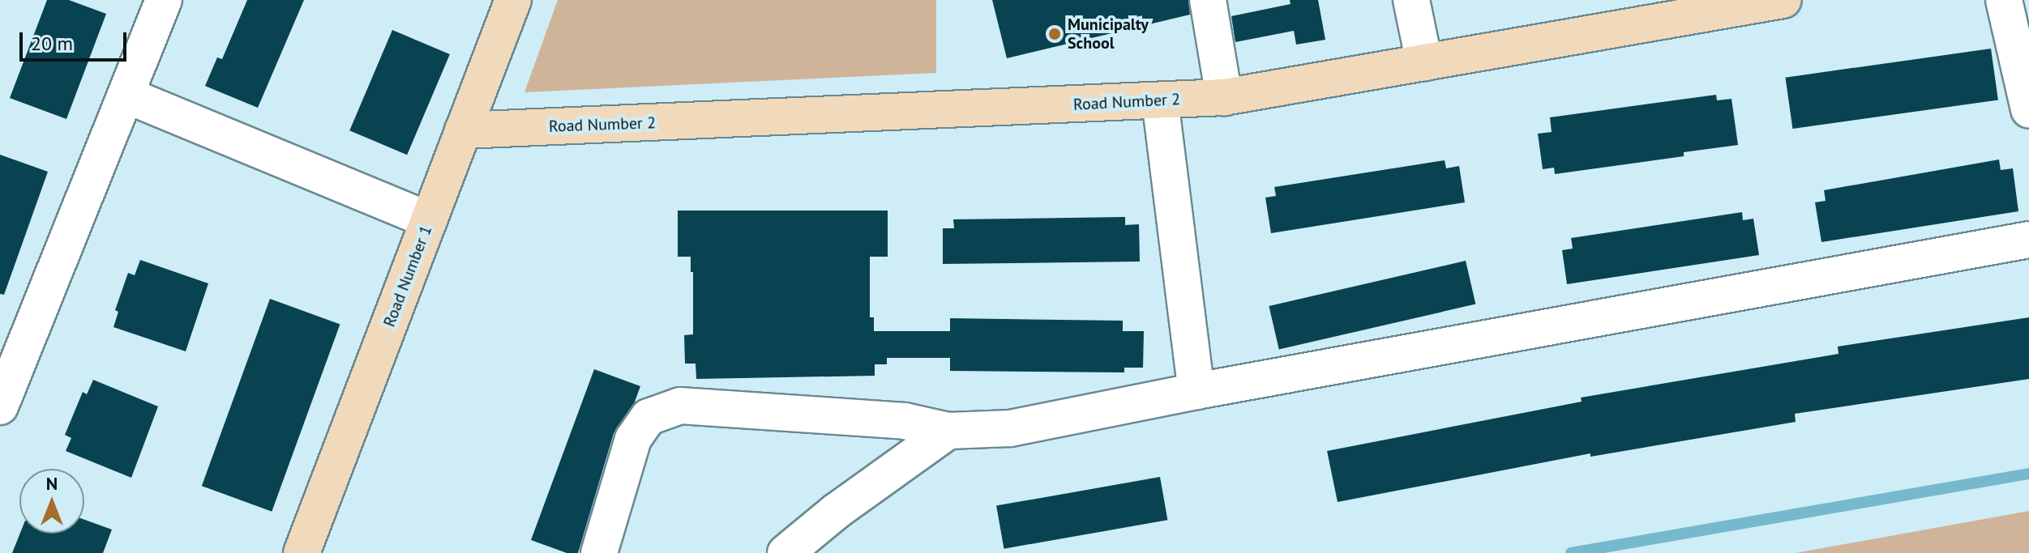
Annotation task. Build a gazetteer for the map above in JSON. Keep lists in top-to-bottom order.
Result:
{
  "streets": {
    "street": ["Road Number 2", "Road Number 1"]
  },
  "crossings": [
    ["Road Number 2", "Road Number 1"]
  ],
  "places": ["Municipalty School"],
  "scale_bar": "20 m",
  "north": "top"
}
